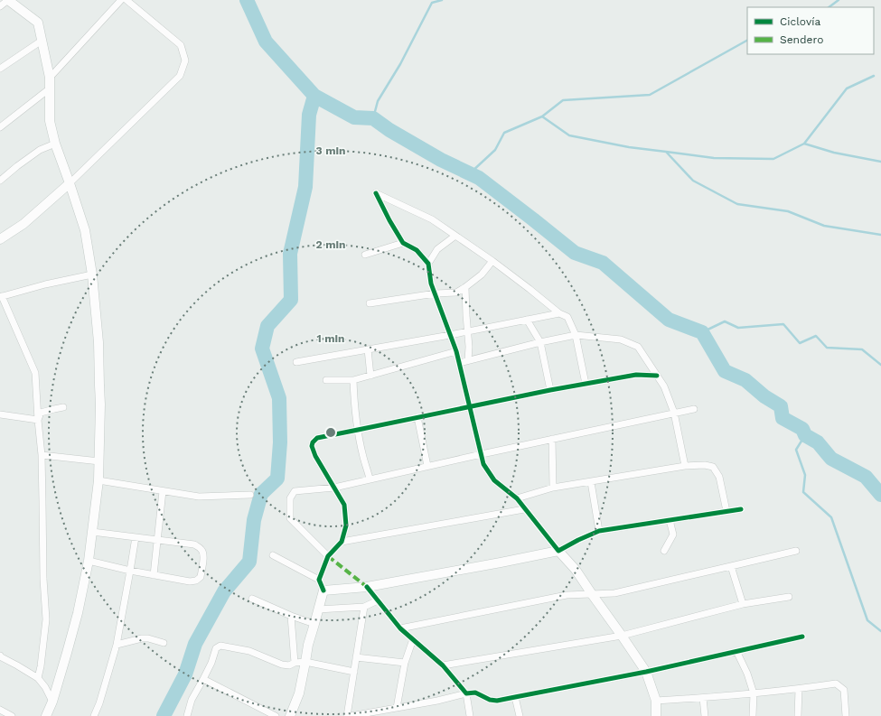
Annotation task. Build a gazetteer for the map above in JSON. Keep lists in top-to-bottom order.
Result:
{
  "legend": ["Ciclovía", "Sendero"],
  "rings": ["3 min", "2 min", "1 min"]
}
